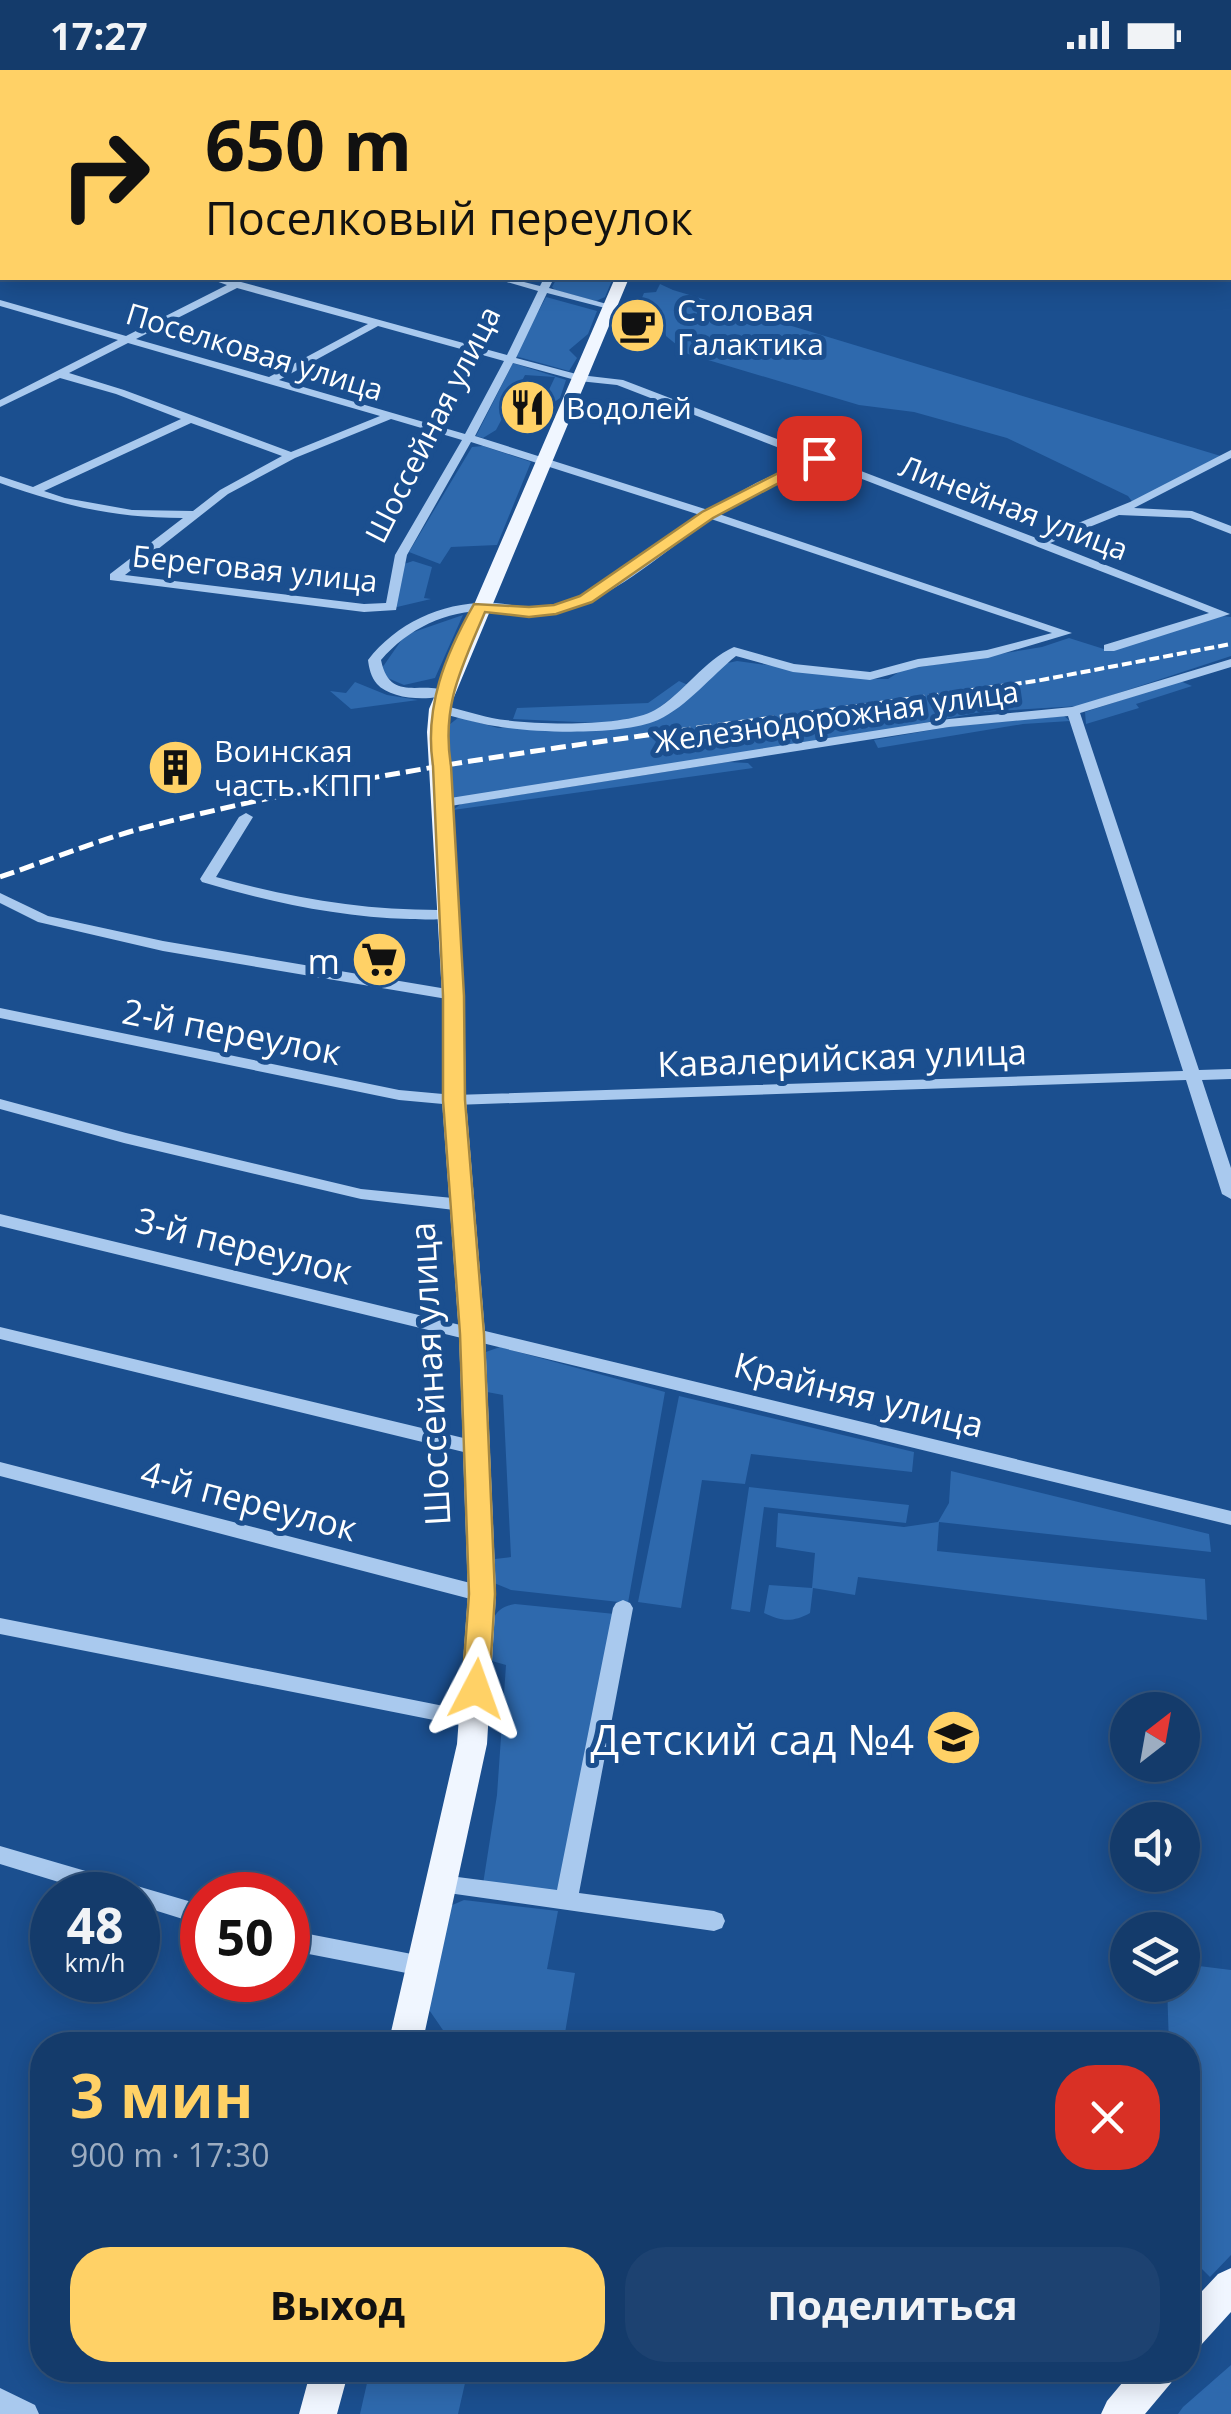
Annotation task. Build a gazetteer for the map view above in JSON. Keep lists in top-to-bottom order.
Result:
{
  "streets": {
    "main road": ["Шоссейная улица"],
    "street": [
      "Поселковая улица",
      "Линейная улица",
      "Береговая улица",
      "Железнодорожная улица",
      "2-й переулок",
      "Кавалерийская улица",
      "3-й переулок",
      "Крайняя улица",
      "4-й переулок"
    ]
  },
  "crossings": [
    ["Поселковая улица", "Шоссейная улица"],
    ["Поселковая улица", "Железнодорожная улица"],
    ["Шоссейная улица", "Линейная улица"],
    ["Шоссейная улица", "Береговая улица"],
    ["Шоссейная улица", "Железнодорожная улица"],
    ["Шоссейная улица", "2-й переулок"],
    ["Шоссейная улица", "Кавалерийская улица"],
    ["Шоссейная улица", "3-й переулок"],
    ["Шоссейная улица", "Крайняя улица"],
    ["Шоссейная улица", "4-й переулок"],
    ["2-й переулок", "Кавалерийская улица"],
    ["3-й переулок", "Крайняя улица"]
  ],
  "places": {
    "cafe": ["Столовая Галактика"],
    "restaurant": ["Водолей"],
    "building": ["Воинская часть. КПП"],
    "supermarket": ["m"],
    "school or university": ["Детский сад №4"]
  },
  "north": "top right",
  "page": {
    "status": "17:27",
    "turn": ["650 m", "Поселковый переулок"],
    "speed": "48 km/h",
    "limit": "50",
    "heading": ["3 мин", "900 m · 17:30"],
    "buttons": ["Выход", "Поделиться"]
  }
}
